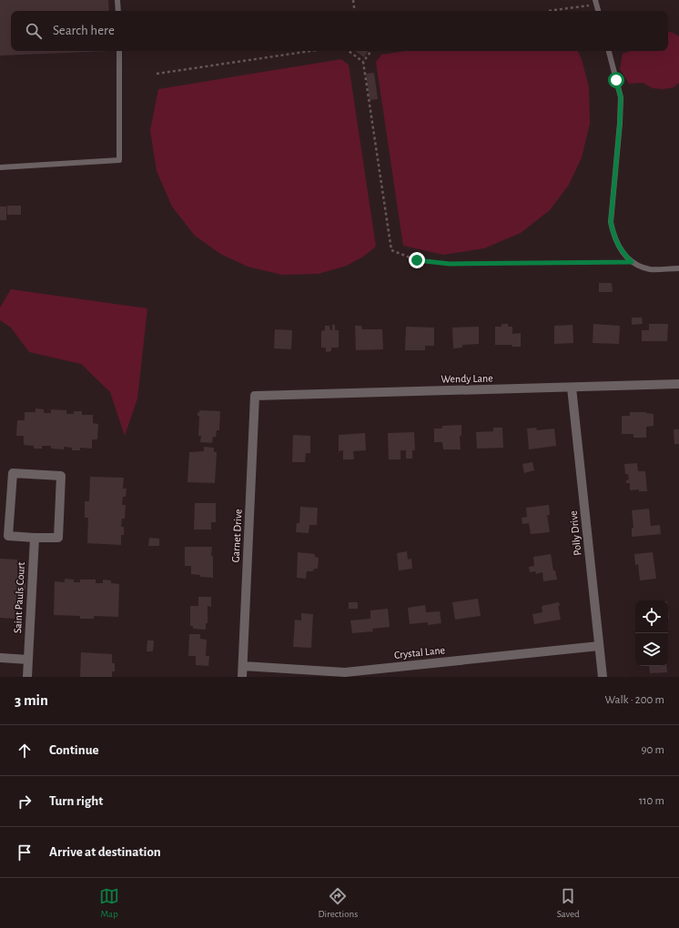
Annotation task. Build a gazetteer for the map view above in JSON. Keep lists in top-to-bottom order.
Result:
{
  "streets": {
    "street": [
      "Wendy Lane",
      "Polly Drive",
      "Garnet Drive",
      "Saint Pauls Court",
      "Crystal Lane"
    ]
  },
  "crossings": [
    ["Wendy Lane", "Polly Drive"],
    ["Wendy Lane", "Garnet Drive"],
    ["Polly Drive", "Crystal Lane"],
    ["Garnet Drive", "Crystal Lane"]
  ],
  "page": {
    "search": "Search here",
    "heading": ["3 min", "Walk · 200 m"],
    "list": [
      ["Continue", "90 m"],
      ["Turn right", "110 m"],
      "Arrive at destination"
    ],
    "nav": ["Map", "Directions", "Saved"]
  }
}
